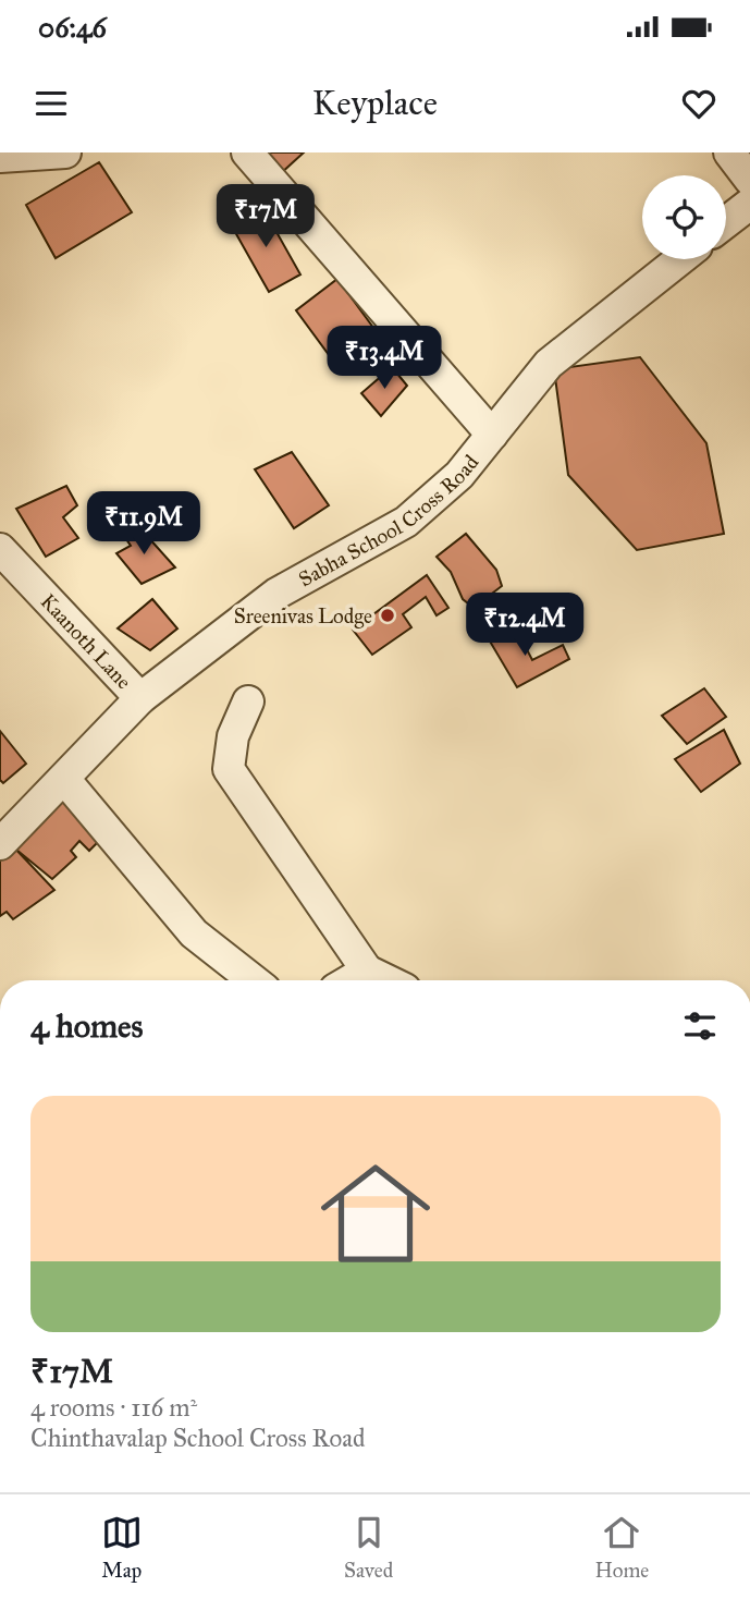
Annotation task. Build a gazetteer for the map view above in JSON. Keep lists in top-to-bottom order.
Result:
{
  "streets": {
    "street": ["Sabha School Cross Road", "Kaanoth Lane"]
  },
  "crossings": [
    ["Sabha School Cross Road", "Kaanoth Lane"]
  ],
  "places": ["Sreenivas Lodge"],
  "page": {
    "status": "06:46",
    "header": "Keyplace",
    "price": [
      "₹17M",
      "₹13.4M",
      "₹11.9M",
      "₹12.4M"
    ],
    "heading": "4 homes",
    "list": [
      {
        "name": "₹17M",
        "note": "4 rooms · 116 m² · Chinthavalap School Cross Road"
      }
    ],
    "tabs": ["Map", "Saved", "Home"]
  }
}
